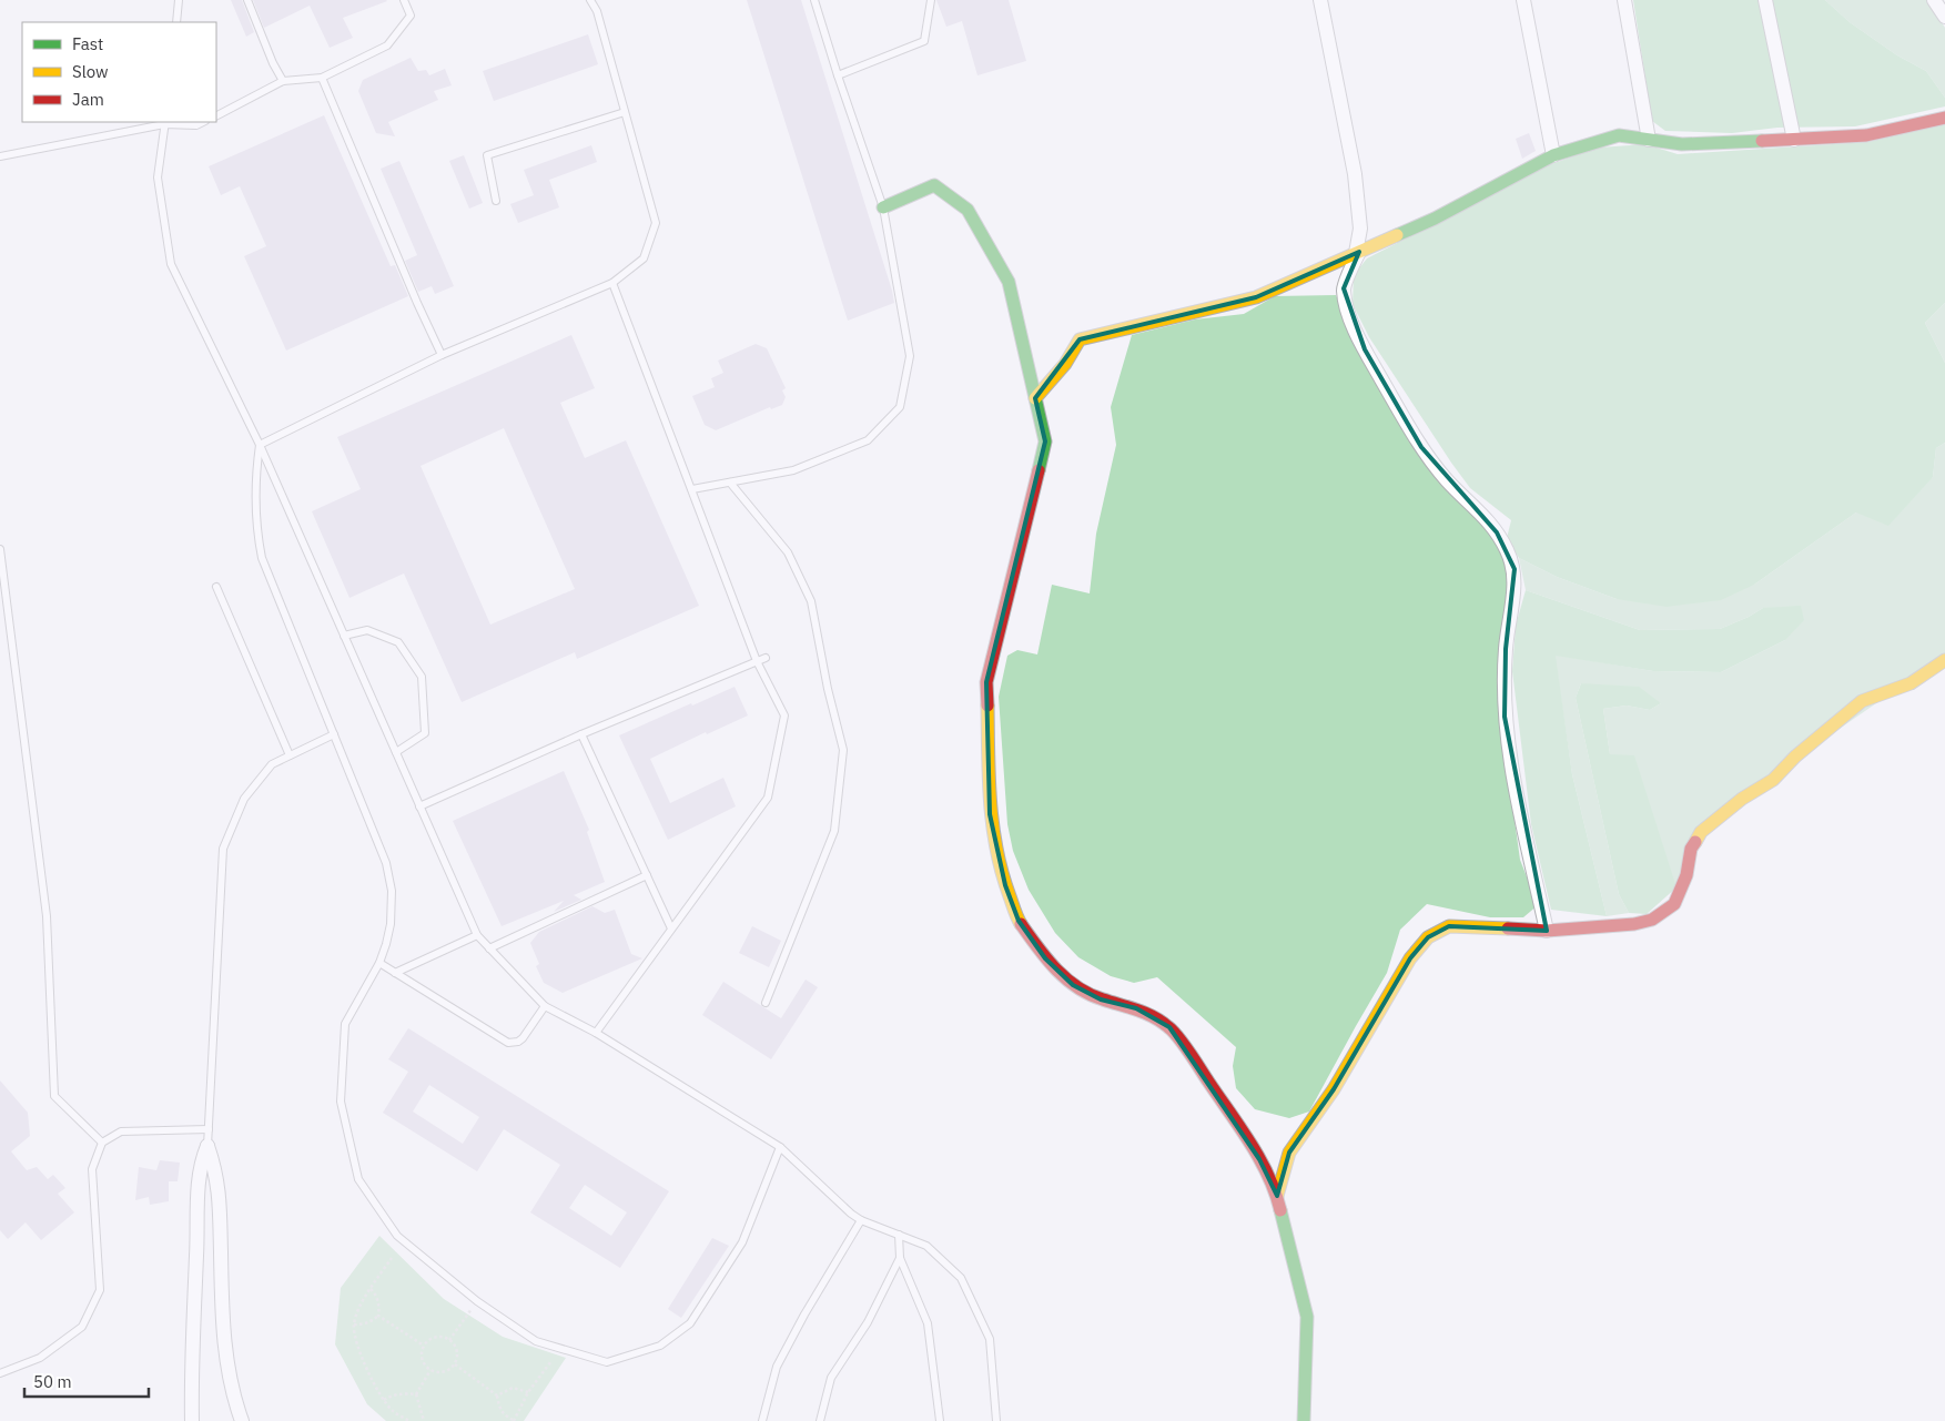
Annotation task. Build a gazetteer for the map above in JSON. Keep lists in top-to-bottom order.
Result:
{
  "legend": ["Fast", "Slow", "Jam"],
  "scale_bar": "50 m"
}
